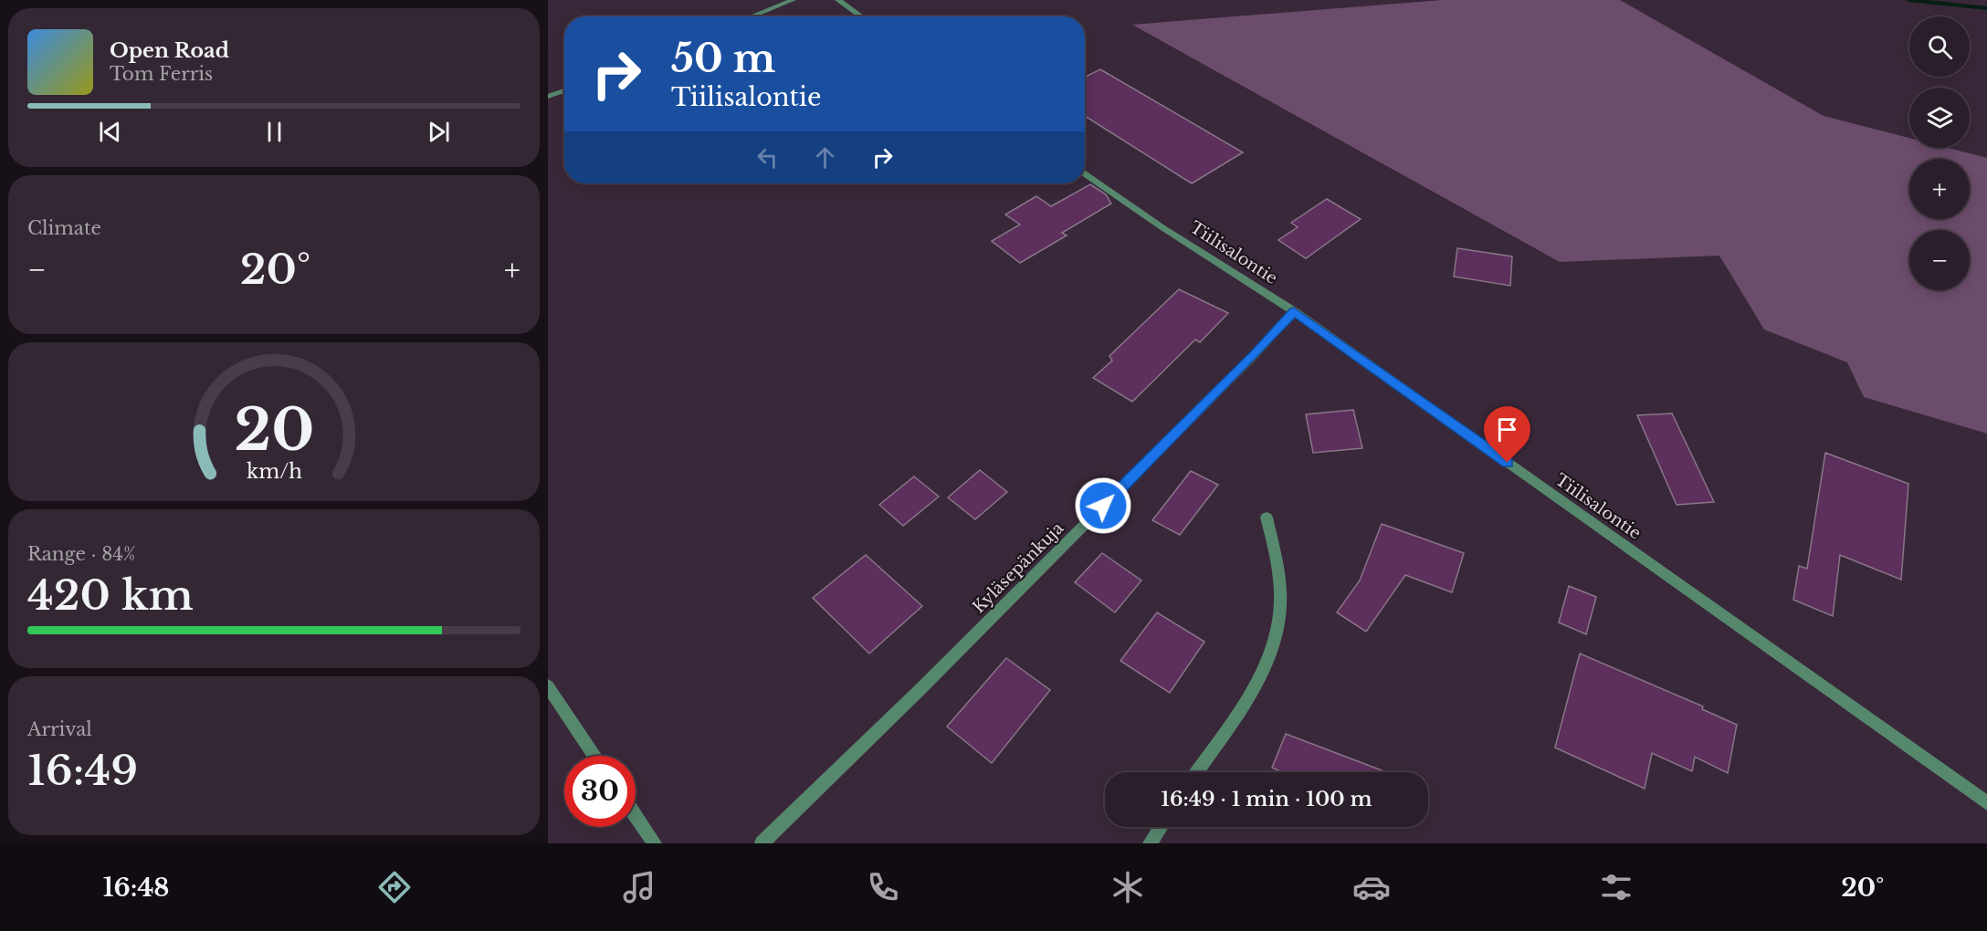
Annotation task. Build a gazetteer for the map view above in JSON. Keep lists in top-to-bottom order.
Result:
{
  "streets": {
    "street": ["Tiilisalontie", "Kyläsepänkuja"]
  },
  "crossings": [
    ["Tiilisalontie", "Kyläsepänkuja"]
  ],
  "page": {
    "map_buttons": ["+", "−"],
    "turn": ["50 m", "Tiilisalontie"],
    "song": ["Open Road", "Tom Ferris"],
    "tile": [
      "Climate",
      ["Range · 84%", "420 km"],
      ["Arrival", "16:49"]
    ],
    "heat": ["−", "20°", "+"],
    "limit": "30",
    "trip": "16:49 · 1 min · 100 m",
    "tabs": ["16:48", "20°"],
    "gauge": ["20", "km/h"]
  }
}
